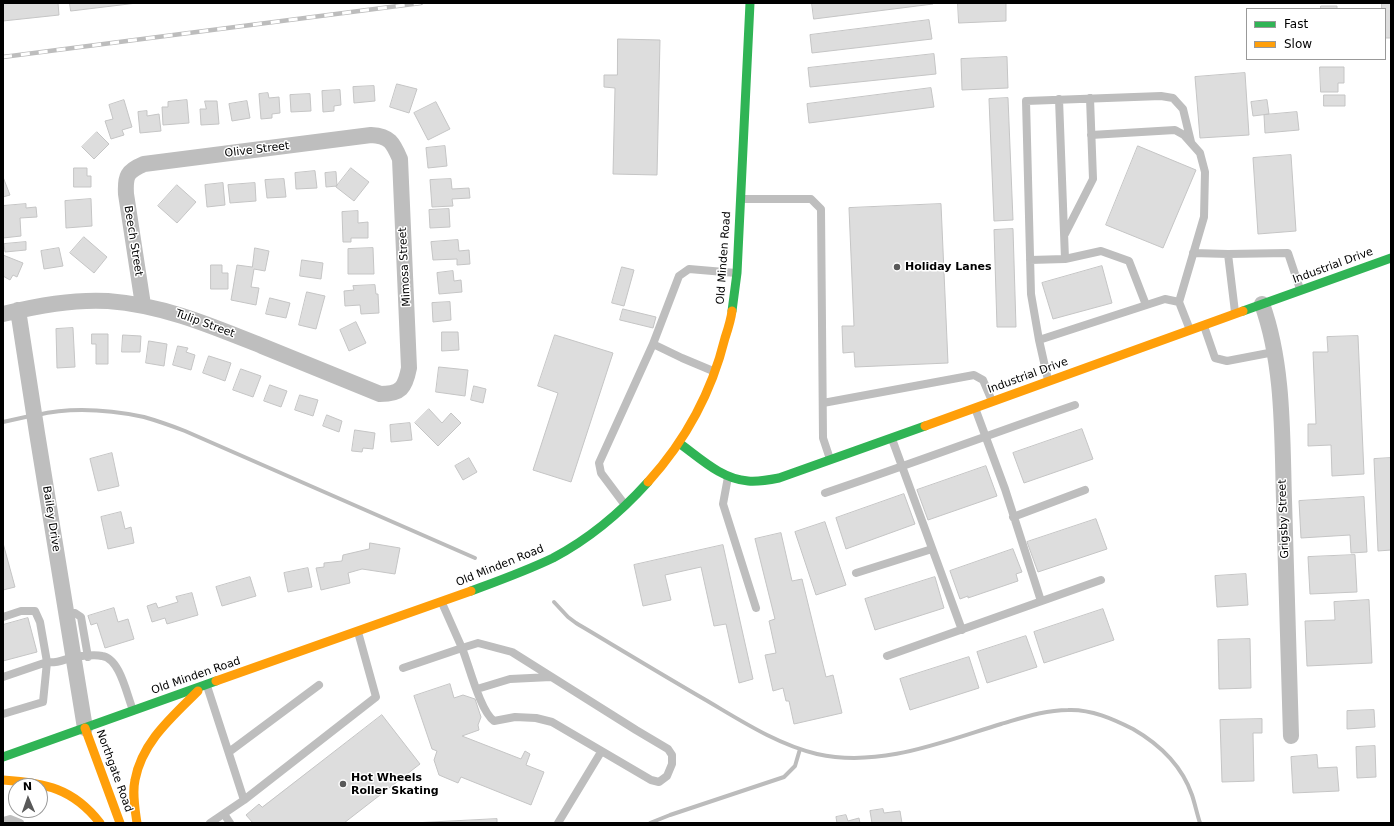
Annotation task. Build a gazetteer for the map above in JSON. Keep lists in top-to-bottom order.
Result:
{
  "streets": {
    "main road": ["Old Minden Road", "Industrial Drive", "Northgate Road"],
    "street": [
      "Olive Street",
      "Beech Street",
      "Mimosa Street",
      "Tulip Street",
      "Bailey Drive",
      "Grigsby Street"
    ]
  },
  "crossings": [
    ["Olive Street", "Beech Street"],
    ["Olive Street", "Mimosa Street"],
    ["Beech Street", "Tulip Street"],
    ["Old Minden Road", "Industrial Drive"],
    ["Old Minden Road", "Bailey Drive"],
    ["Old Minden Road", "Northgate Road"],
    ["Industrial Drive", "Grigsby Street"],
    ["Mimosa Street", "Tulip Street"],
    ["Tulip Street", "Bailey Drive"],
    ["Bailey Drive", "Northgate Road"]
  ],
  "places": ["Holiday Lanes", "Hot Wheels Roller Skating"],
  "legend": ["Fast", "Slow"],
  "north": "top"
}
